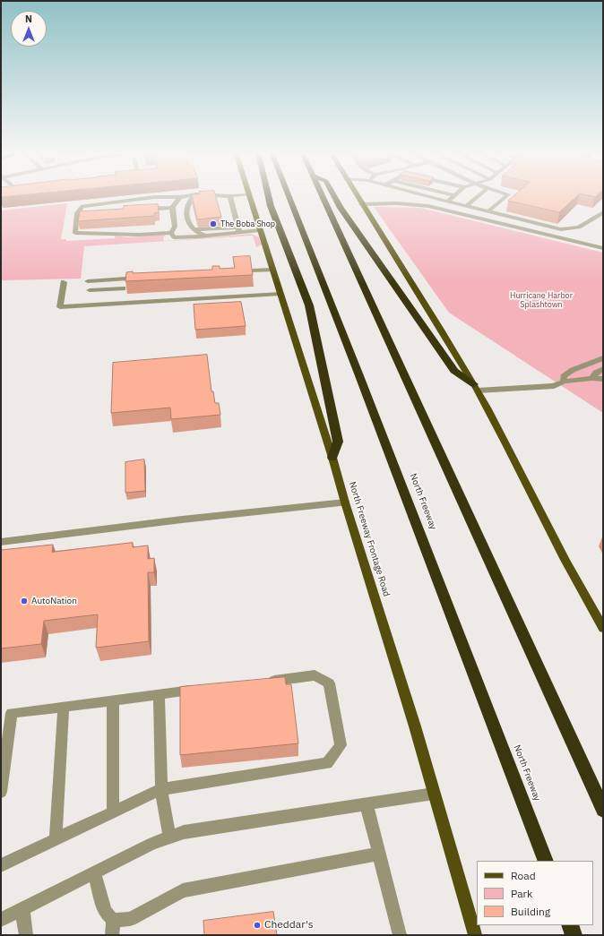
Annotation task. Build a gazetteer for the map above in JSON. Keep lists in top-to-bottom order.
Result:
{
  "streets": {
    "highway": ["North Freeway"],
    "main road": ["North Freeway Frontage Road"]
  },
  "parks": ["Hurricane Harbor Splashtown"],
  "places": ["The Boba Shop", "AutoNation", "Cheddar's"],
  "legend": ["Road", "Park", "Building"],
  "north": "top"
}
